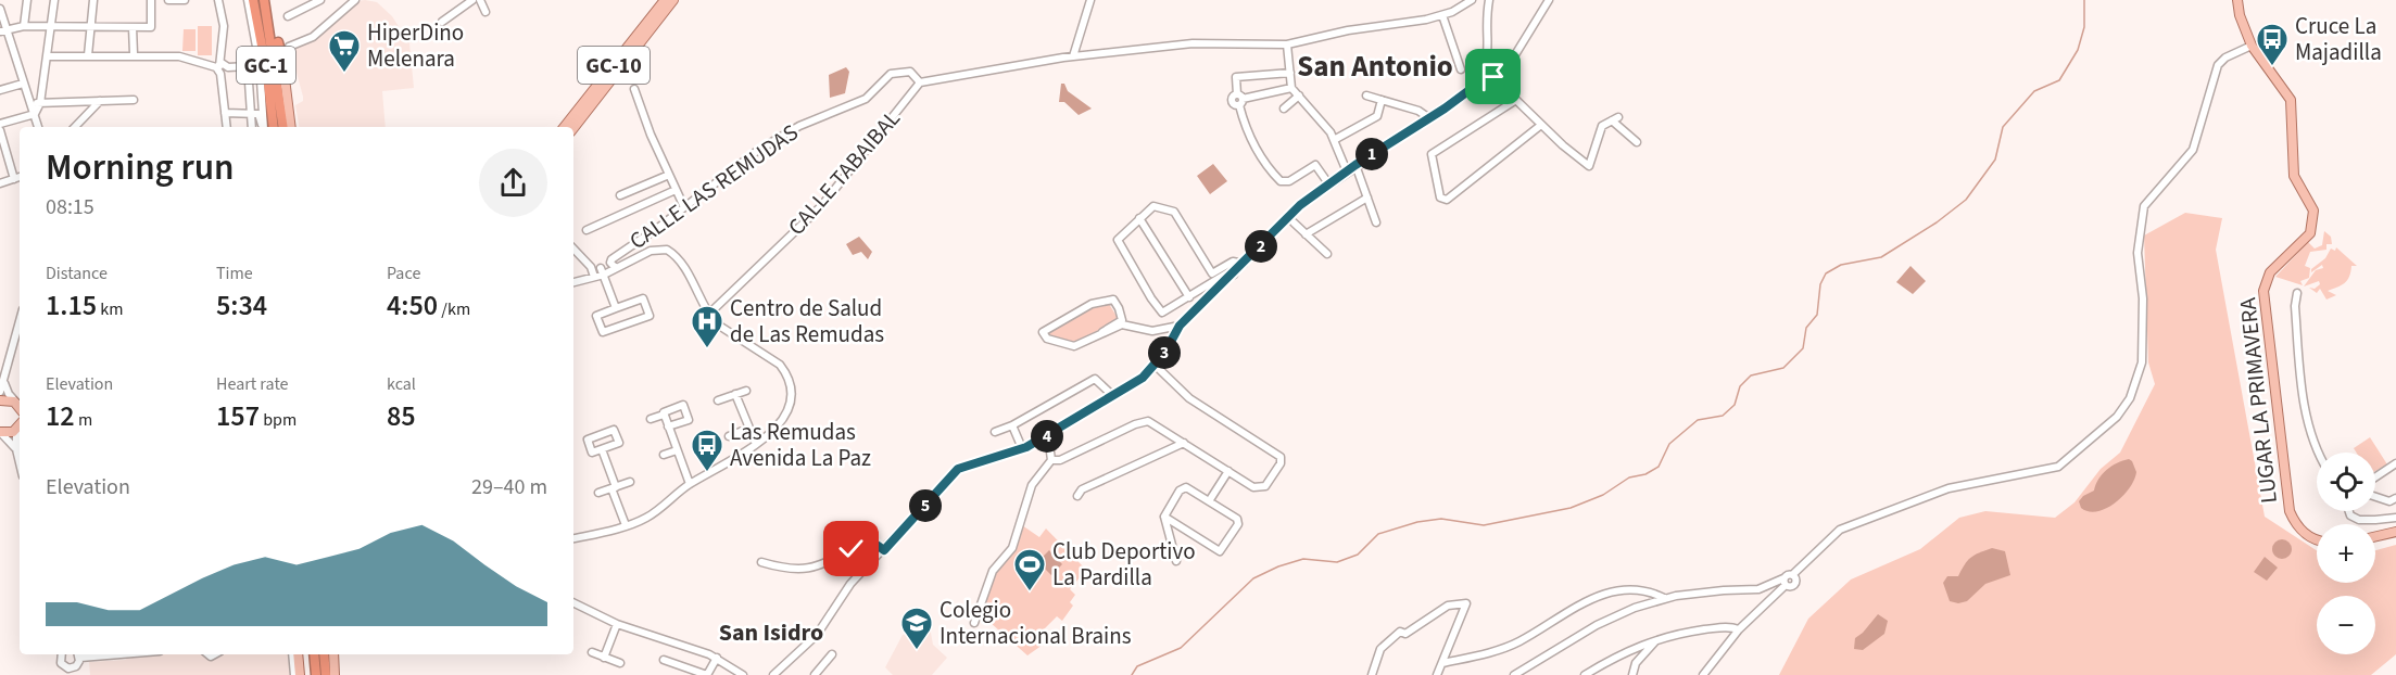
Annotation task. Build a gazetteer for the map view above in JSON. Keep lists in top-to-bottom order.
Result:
{
  "streets": {
    "highway": ["GC-1"],
    "main road": ["GC-10", "LUGAR LA PRIMAVERA"],
    "street": ["CALLE TABAIBAL", "CALLE LAS REMUDAS"]
  },
  "crossings": [
    ["CALLE TABAIBAL", "CALLE LAS REMUDAS"]
  ],
  "districts": ["San Antonio", "San Isidro"],
  "places": {
    "bus stop": ["Cruce La Majadilla", "Las Remudas Avenida La Paz"],
    "supermarket": ["HiperDino Melenara"],
    "hospital": ["Centro de Salud de Las Remudas"],
    "sports": ["Club Deportivo La Pardilla"],
    "school or university": ["Colegio Internacional Brains"]
  },
  "page": {
    "heading": ["Morning run", "08:15"],
    "pins": [
      "1",
      "2",
      "3",
      "4",
      "5"
    ],
    "stats": [
      ["Distance", "1.15 km"],
      ["Time", "5:34"],
      ["Pace", "4:50 /km"],
      ["Elevation", "12 m"],
      ["Heart rate", "157 bpm"],
      ["kcal", "85"]
    ],
    "map_buttons": ["+", "−"],
    "chart": ["Elevation", "29–40 m"]
  }
}
